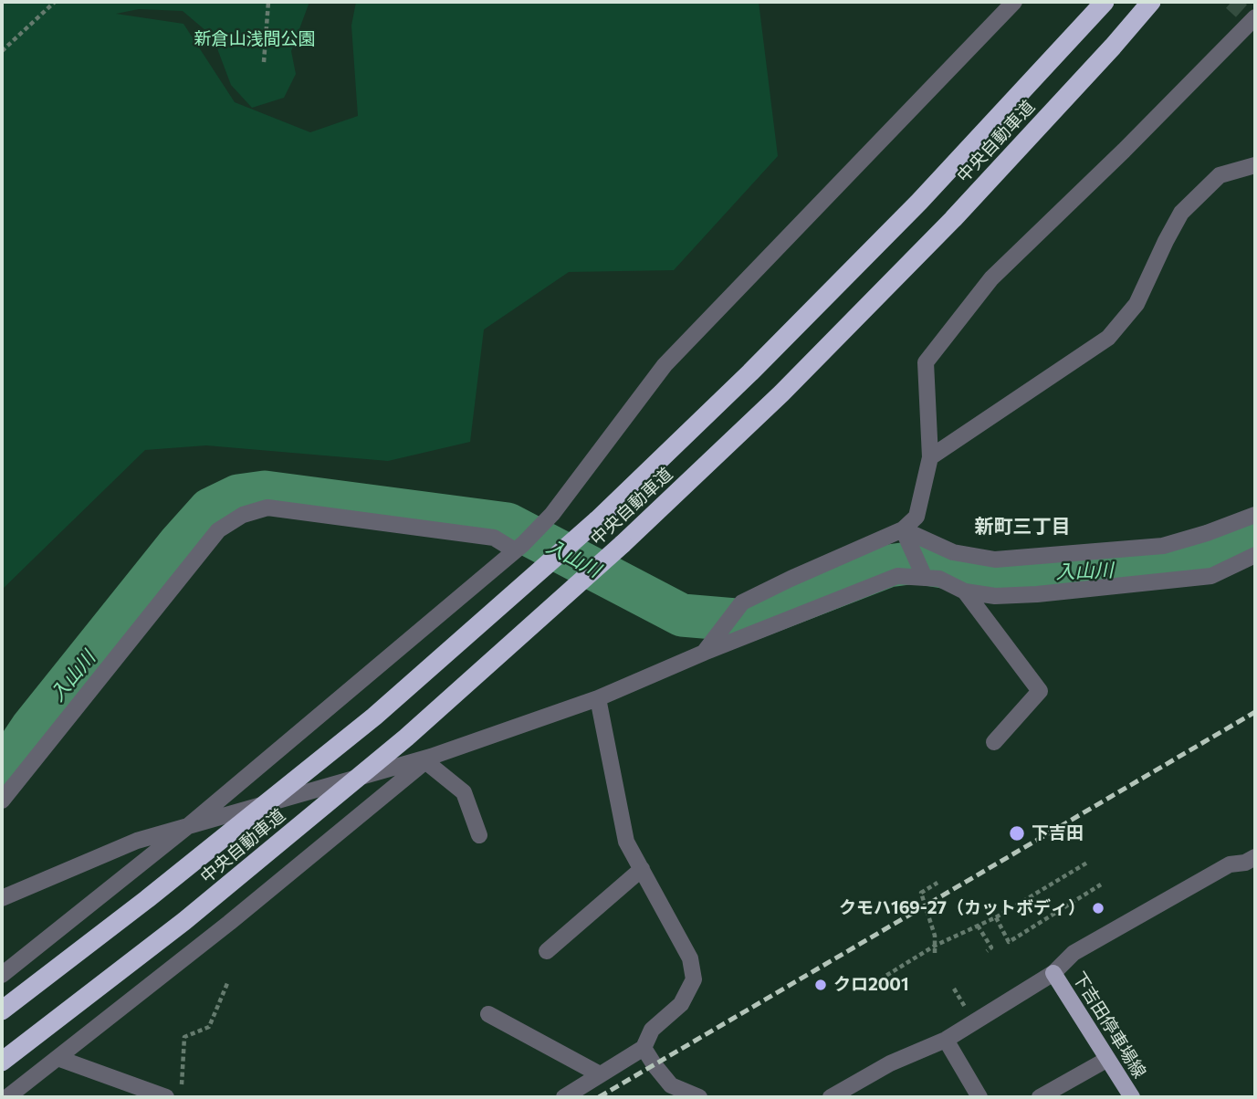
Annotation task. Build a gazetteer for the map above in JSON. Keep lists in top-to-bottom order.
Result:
{
  "streets": {
    "highway": ["中央自動車道"],
    "main road": ["下吉田停車場線"]
  },
  "districts": ["新町三丁目"],
  "water": ["入山川"],
  "parks": ["新倉山浅間公園"],
  "places": ["下吉田", "クモハ169-27（カットボディ）", "クロ2001"]
}
